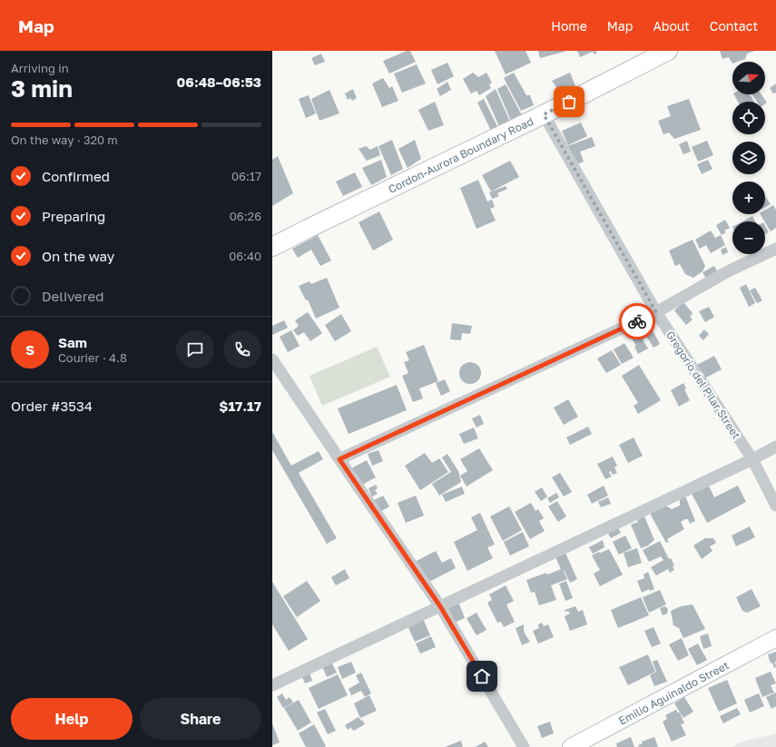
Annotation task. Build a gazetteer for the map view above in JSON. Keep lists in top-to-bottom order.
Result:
{
  "streets": {
    "main road": ["Cordon-Aurora Boundary Road"],
    "street": ["Gregorio del Pilar Street", "Emilio Aguinaldo Street"]
  },
  "crossings": [
    ["Cordon-Aurora Boundary Road", "Gregorio del Pilar Street"]
  ],
  "north": "right",
  "page": {
    "header": "Map",
    "nav": [
      "Home",
      "Map",
      "About",
      "Contact"
    ],
    "heading": ["3 min", "Arriving in", "06:48–06:53"],
    "panel": [
      "Sam",
      "Courier · 4.8",
      "Order #3534",
      "$17.17"
    ],
    "map_buttons": ["+", "−"],
    "bar": "On the way · 320 m",
    "list": [
      ["Confirmed", "06:17"],
      ["Preparing", "06:26"],
      ["On the way", "06:40"],
      "Delivered"
    ],
    "round": "S",
    "buttons": ["Help", "Share"]
  }
}
